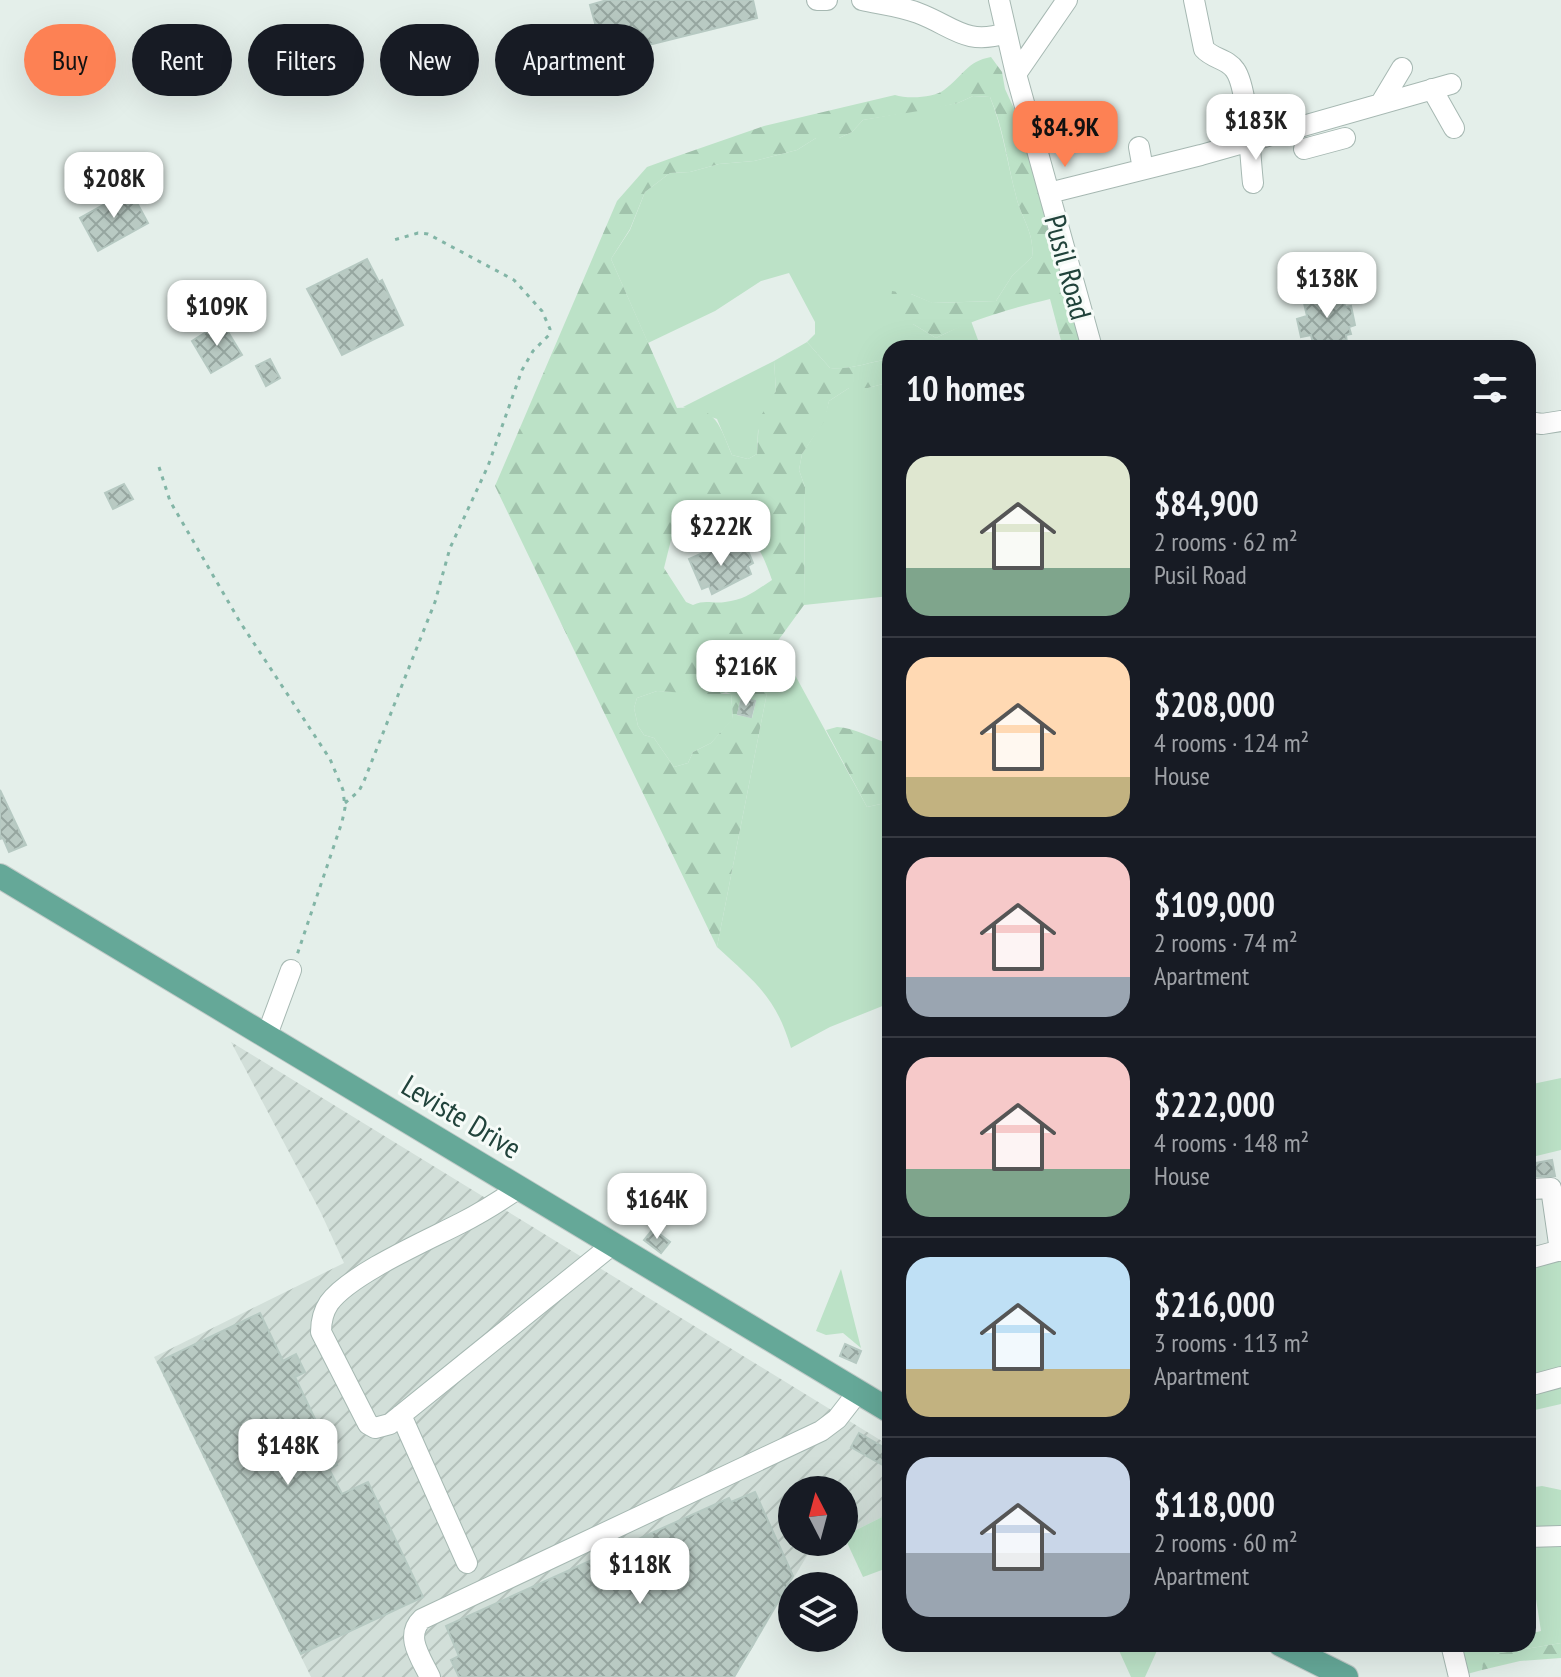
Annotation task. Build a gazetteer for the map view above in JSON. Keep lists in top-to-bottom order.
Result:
{
  "streets": {
    "main road": ["Leviste Drive"],
    "street": ["Pusil Road"]
  },
  "north": "top",
  "page": {
    "chip": [
      "Buy",
      "Rent",
      "Filters",
      "New",
      "Apartment"
    ],
    "price": [
      "$183K",
      "$84.9K",
      "$208K",
      "$138K",
      "$109K",
      "$222K",
      "$216K",
      "$164K",
      "$148K",
      "$118K"
    ],
    "heading": "10 homes",
    "list": [
      {
        "name": "$84,900",
        "note": "2 rooms · 62 m² · Pusil Road"
      },
      {
        "name": "$208,000",
        "note": "4 rooms · 124 m² · House"
      },
      {
        "name": "$109,000",
        "note": "2 rooms · 74 m² · Apartment"
      },
      {
        "name": "$222,000",
        "note": "4 rooms · 148 m² · House"
      },
      {
        "name": "$216,000",
        "note": "3 rooms · 113 m² · Apartment"
      },
      {
        "name": "$118,000",
        "note": "2 rooms · 60 m² · Apartment"
      }
    ]
  }
}
